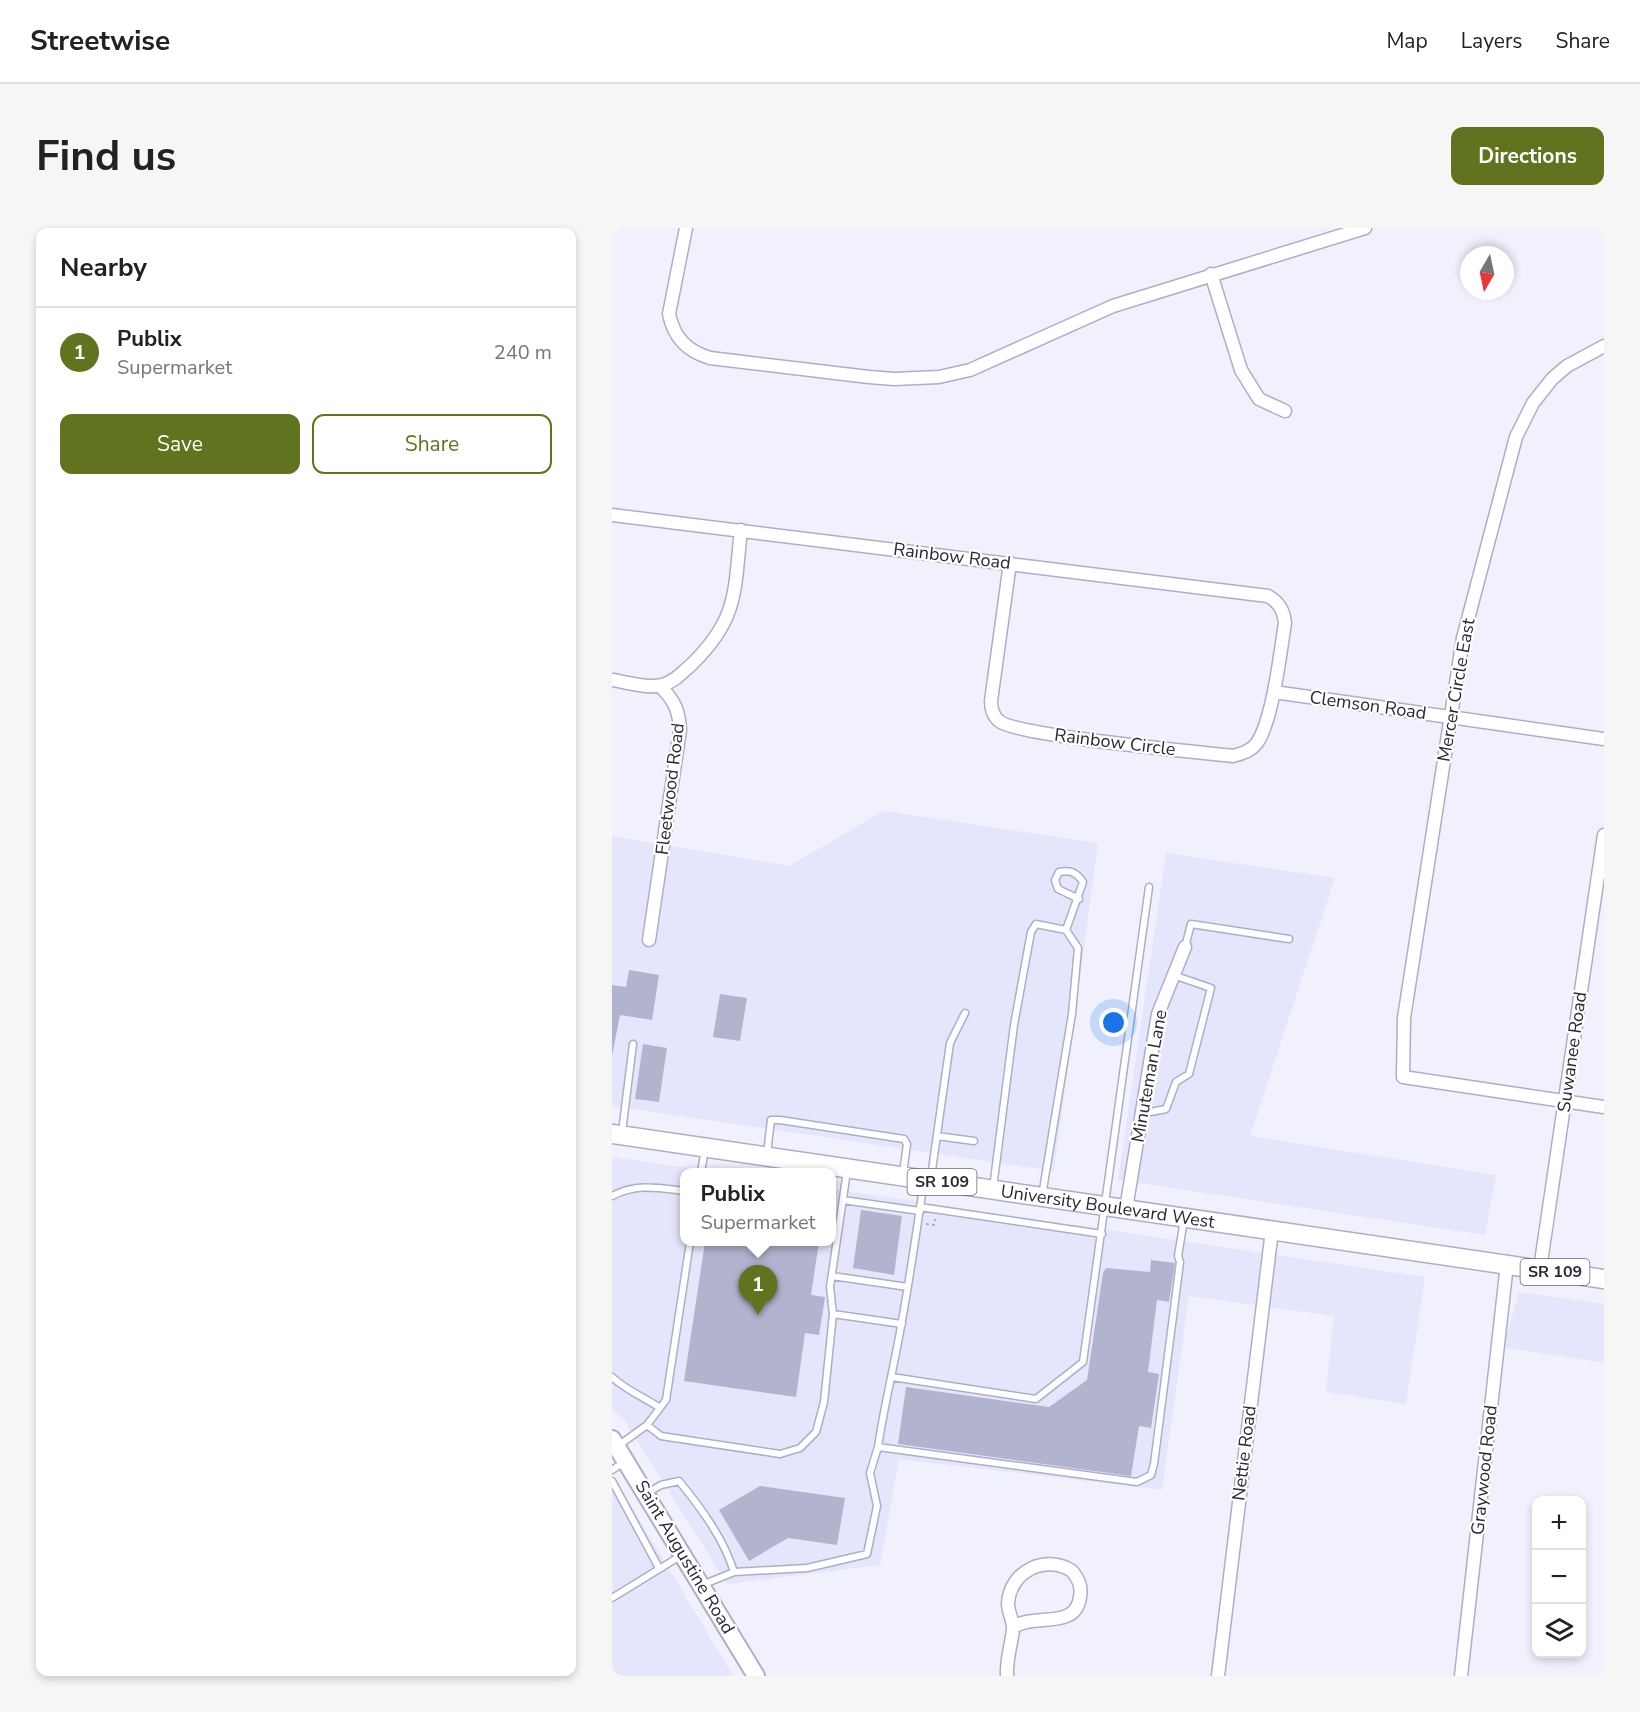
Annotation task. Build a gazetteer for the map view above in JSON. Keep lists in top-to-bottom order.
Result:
{
  "streets": {
    "main road": ["SR 109", "University Boulevard West", "Saint Augustine Road"],
    "street": [
      "Rainbow Road",
      "Mercer Circle East",
      "Clemson Road",
      "Rainbow Circle",
      "Fleetwood Road",
      "Suwanee Road",
      "Minuteman Lane",
      "Nettie Road",
      "Graywood Road"
    ]
  },
  "crossings": [
    ["Rainbow Road", "Rainbow Circle"],
    ["Mercer Circle East", "Clemson Road"],
    ["Mercer Circle East", "Suwanee Road"],
    ["Clemson Road", "Rainbow Circle"],
    ["Suwanee Road", "University Boulevard West"],
    ["Minuteman Lane", "University Boulevard West"],
    ["University Boulevard West", "Nettie Road"],
    ["University Boulevard West", "Graywood Road"]
  ],
  "north": "bottom",
  "page": {
    "header": "Streetwise",
    "nav": ["Map", "Layers", "Share"],
    "buttons": [
      "Directions",
      ["Save", "Share"]
    ],
    "title": "Find us",
    "heading": "Nearby",
    "list": [
      {
        "mark": "1",
        "name": "Publix",
        "note": "Supermarket",
        "value": "240 m"
      }
    ],
    "popup": ["Publix", "Supermarket"],
    "pins": "1",
    "map_buttons": ["+", "−"]
  }
}
